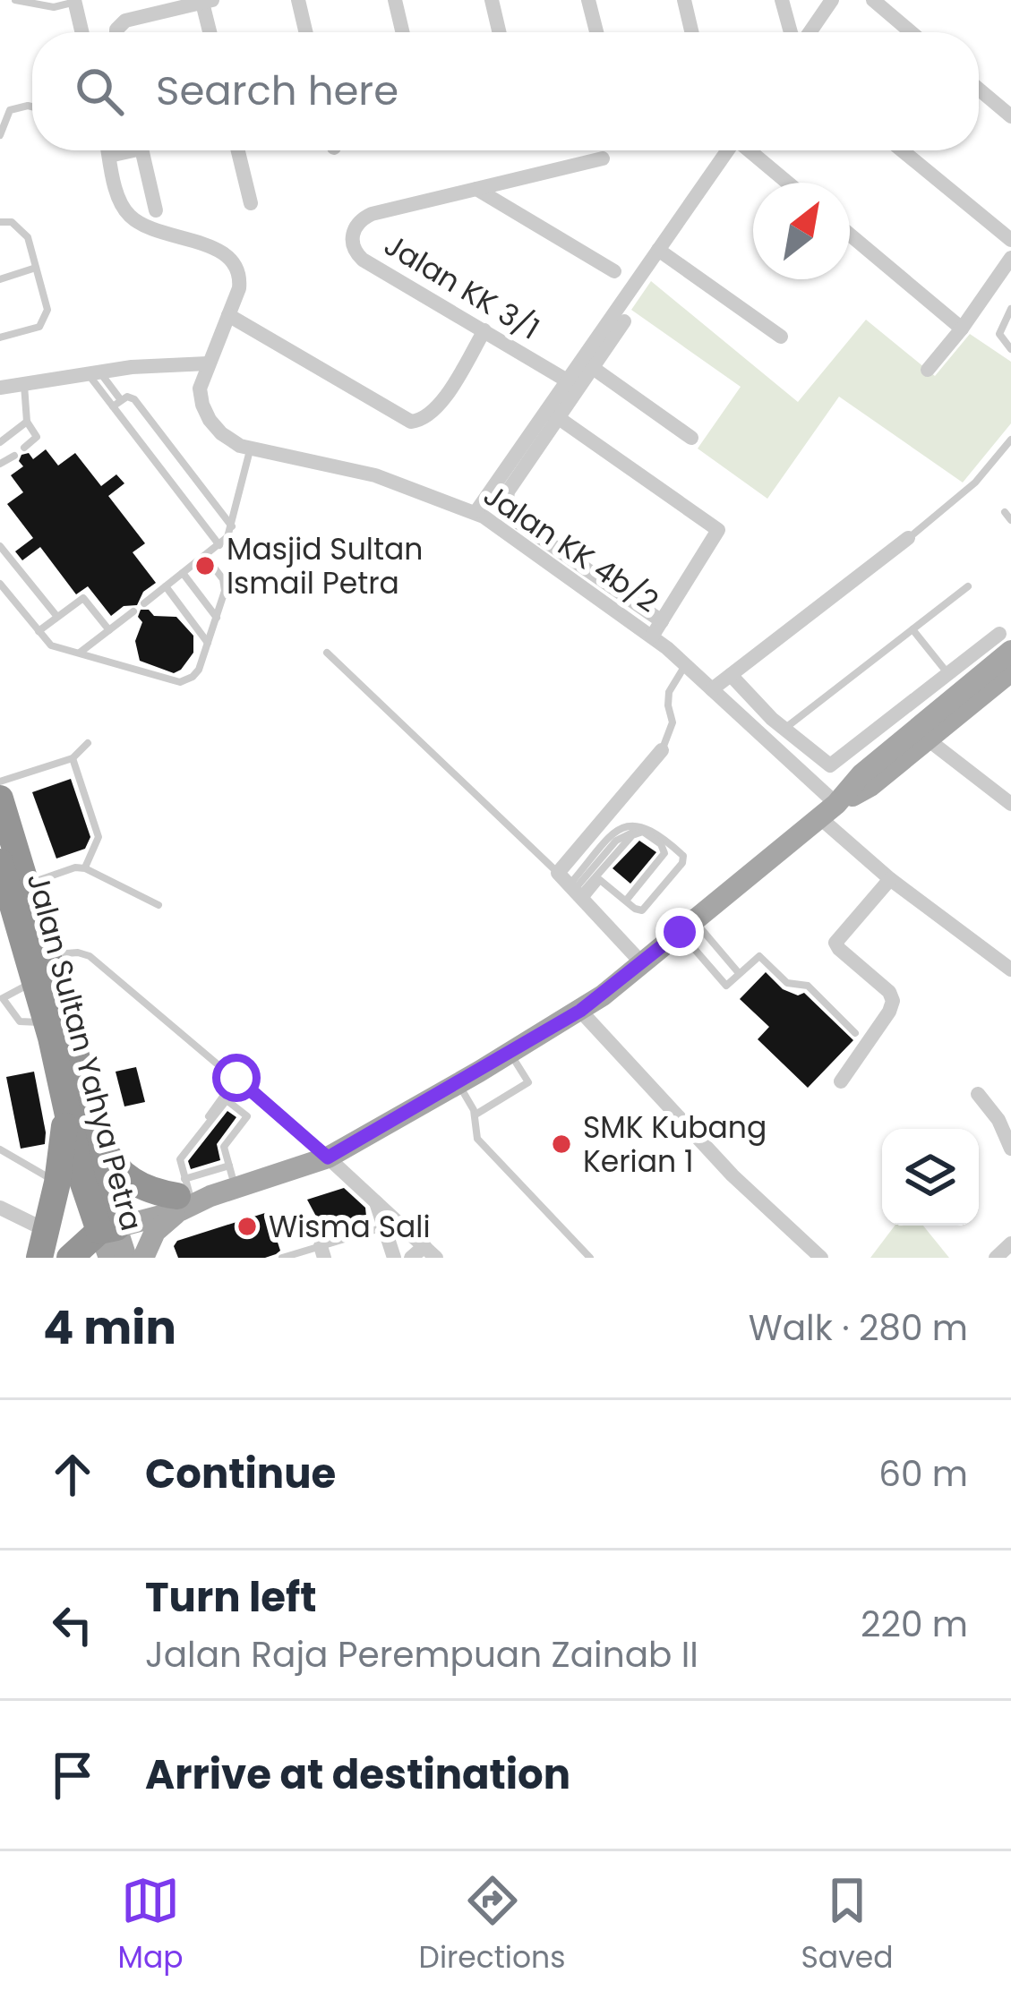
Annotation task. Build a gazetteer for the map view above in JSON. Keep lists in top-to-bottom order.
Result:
{
  "streets": {
    "highway": ["Jalan Sultan Yahya Petra"],
    "street": ["Jalan KK 3/1", "Jalan KK 4b/2"]
  },
  "places": ["Masjid Sultan Ismail Petra", "SMK Kubang Kerian 1", "Wisma Sali"],
  "north": "top right",
  "page": {
    "search": "Search here",
    "heading": ["4 min", "Walk · 280 m"],
    "list": [
      ["Continue", "60 m"],
      ["Turn left", "Jalan Raja Perempuan Zainab II", "220 m"],
      "Arrive at destination"
    ],
    "nav": ["Map", "Directions", "Saved"]
  }
}
